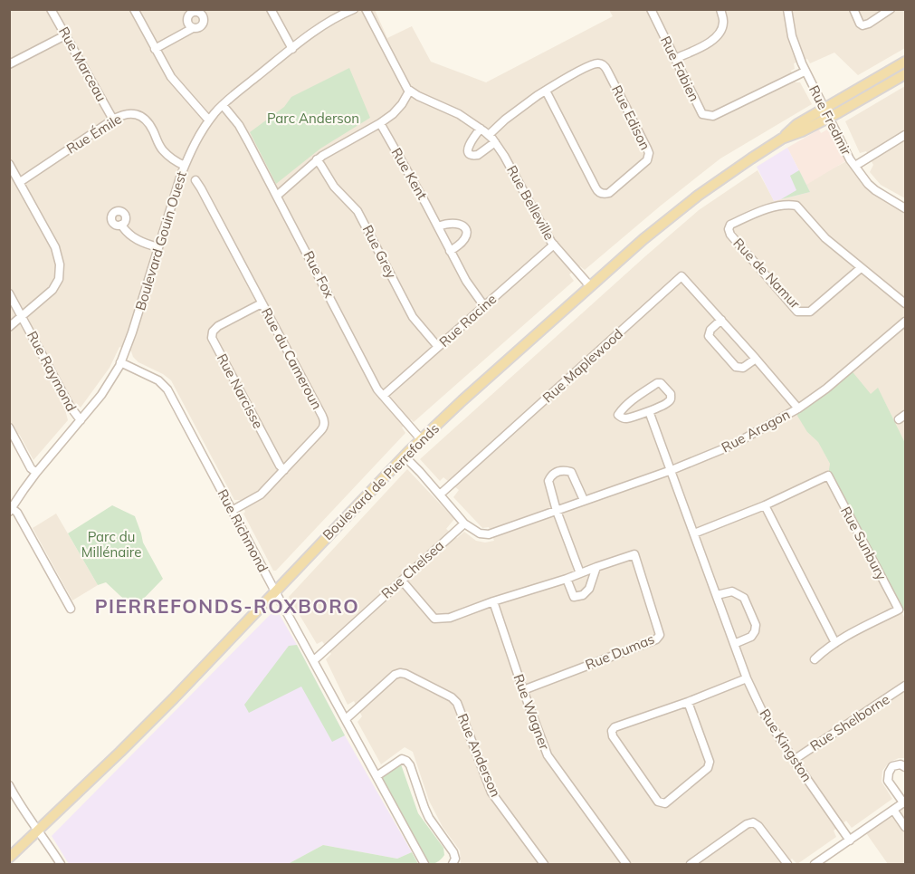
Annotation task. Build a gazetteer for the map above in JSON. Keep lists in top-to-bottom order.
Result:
{
  "streets": {
    "main road": ["Boulevard de Pierrefonds"],
    "street": [
      "Rue Marceau",
      "Rue Fabien",
      "Rue Edison",
      "Rue Fredmir",
      "Rue Émile",
      "Rue Kent",
      "Rue Belleville",
      "Boulevard Gouin Ouest",
      "Rue Grey",
      "Rue de Namur",
      "Rue Fox",
      "Rue Racine",
      "Rue du Cameroun",
      "Rue Maplewood",
      "Rue Raymond",
      "Rue Narcisse",
      "Rue Aragon",
      "Rue Richmond",
      "Rue Sunbury",
      "Rue Chelsea",
      "Rue Dumas",
      "Rue Wagner",
      "Rue Shelborne",
      "Rue Kingston",
      "Rue Anderson"
    ]
  },
  "crossings": [
    ["Rue Marceau", "Rue Émile"],
    ["Rue Fabien", "Rue Fredmir"],
    ["Rue Edison", "Rue Belleville"],
    ["Rue Fredmir", "Boulevard de Pierrefonds"],
    ["Rue Émile", "Boulevard Gouin Ouest"],
    ["Rue Kent", "Rue Racine"],
    ["Rue Belleville", "Rue Racine"],
    ["Rue Belleville", "Boulevard de Pierrefonds"],
    ["Boulevard Gouin Ouest", "Rue Fox"],
    ["Boulevard Gouin Ouest", "Rue Raymond"],
    ["Boulevard Gouin Ouest", "Rue Richmond"],
    ["Rue Grey", "Rue Racine"],
    ["Rue Fox", "Rue Racine"],
    ["Rue Fox", "Boulevard de Pierrefonds"],
    ["Rue du Cameroun", "Rue Narcisse"],
    ["Rue du Cameroun", "Rue Richmond"],
    ["Rue Maplewood", "Rue Aragon"],
    ["Rue Aragon", "Boulevard de Pierrefonds"],
    ["Rue Aragon", "Rue Chelsea"],
    ["Rue Aragon", "Rue Kingston"],
    ["Boulevard de Pierrefonds", "Rue Richmond"],
    ["Rue Richmond", "Rue Chelsea"],
    ["Rue Richmond", "Rue Anderson"],
    ["Rue Sunbury", "Rue Kingston"],
    ["Rue Chelsea", "Rue Dumas"],
    ["Rue Dumas", "Rue Wagner"],
    ["Rue Shelborne", "Rue Kingston"]
  ],
  "districts": ["PIERREFONDS-ROXBORO"],
  "parks": ["Parc Anderson", "Parc du Millénaire"]
}
